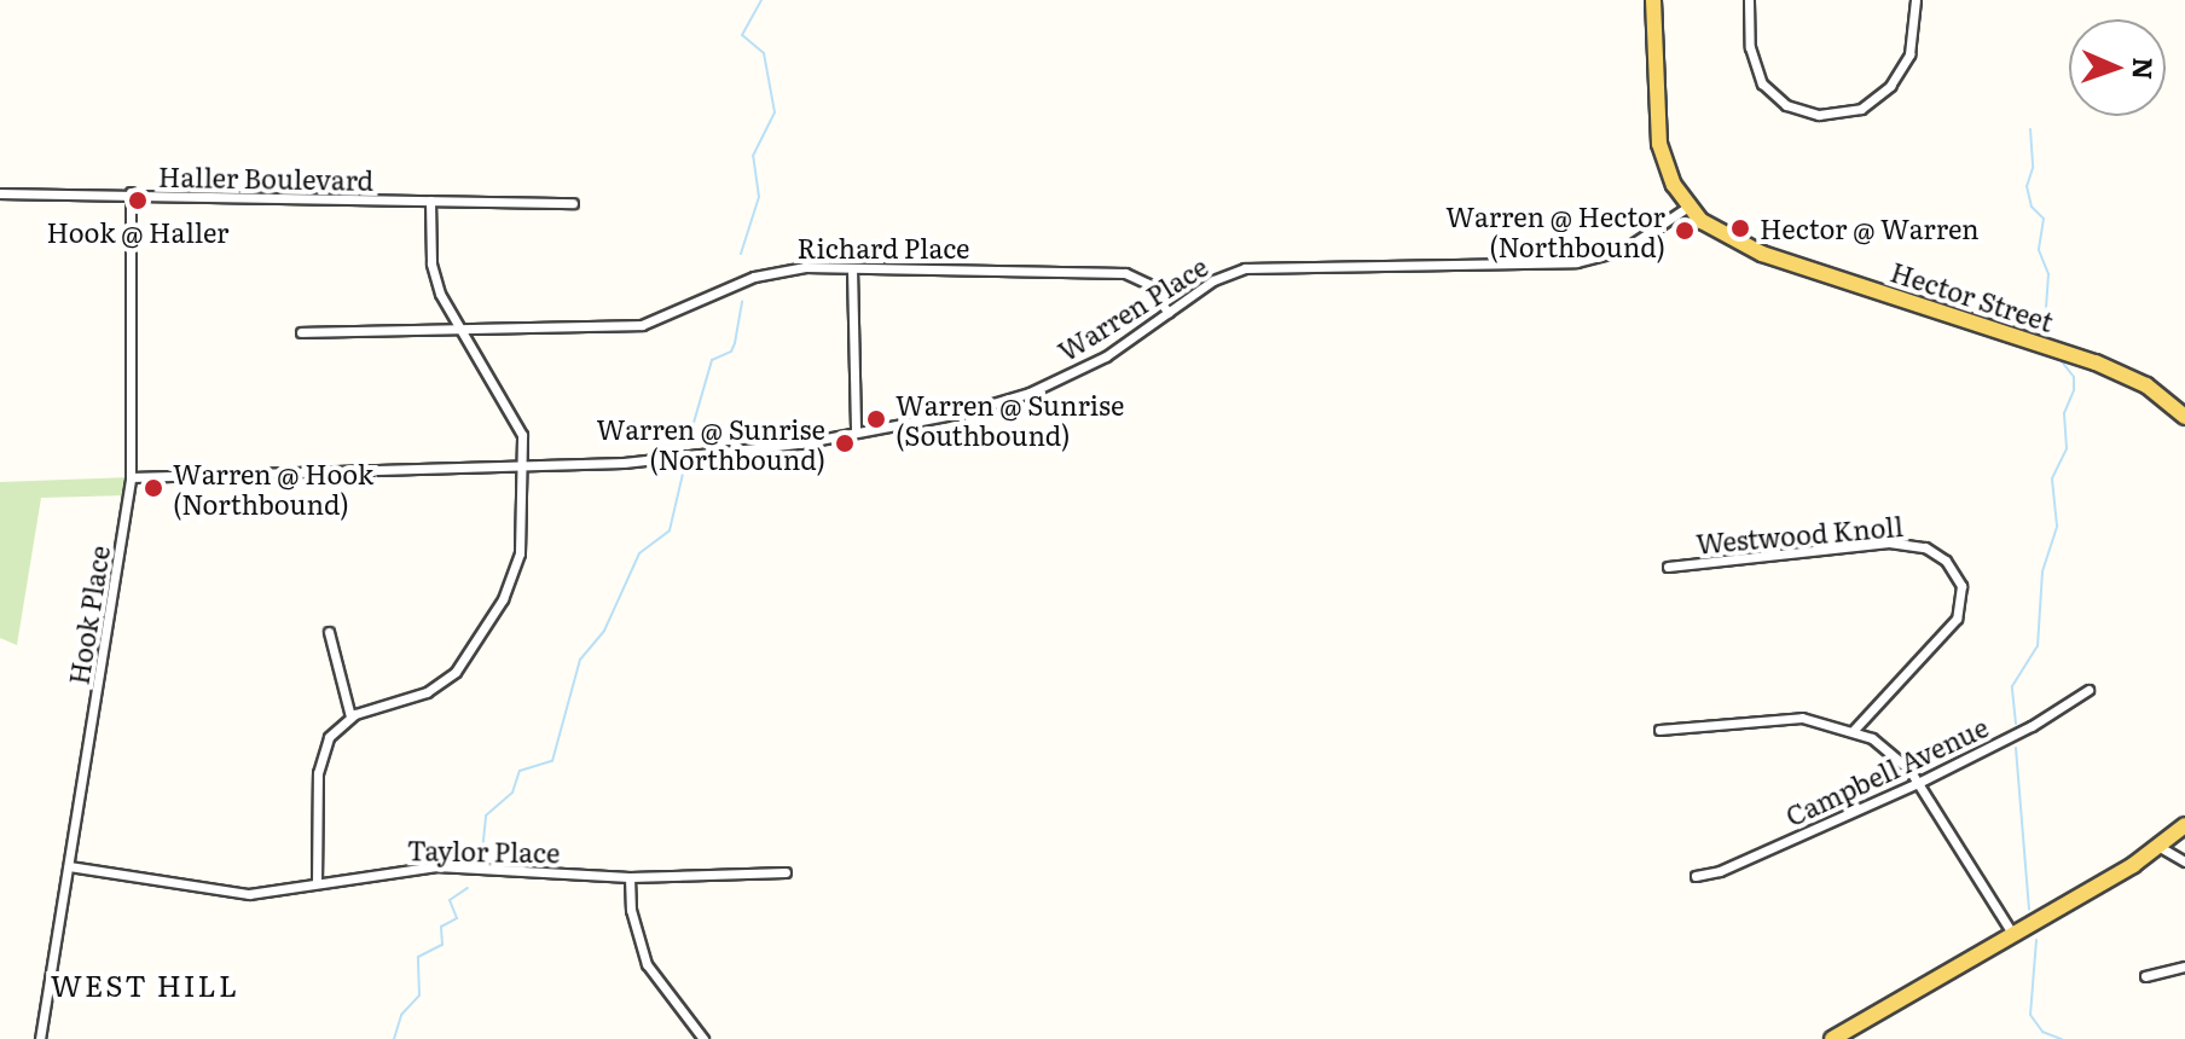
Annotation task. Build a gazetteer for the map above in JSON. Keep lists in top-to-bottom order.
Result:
{
  "streets": {
    "main road": ["Hector Street"],
    "street": [
      "Haller Boulevard",
      "Richard Place",
      "Warren Place",
      "Westwood Knoll",
      "Hook Place",
      "Campbell Avenue",
      "Taylor Place"
    ]
  },
  "crossings": [
    ["Haller Boulevard", "Hook Place"],
    ["Richard Place", "Warren Place"],
    ["Hector Street", "Warren Place"],
    ["Warren Place", "Hook Place"],
    ["Hook Place", "Taylor Place"]
  ],
  "districts": ["WEST HILL"],
  "places": [
    "Hook @ Haller",
    "Hector @ Warren",
    "Warren @ Hector (Northbound)",
    "Warren @ Sunrise (Southbound)",
    "Warren @ Sunrise (Northbound)",
    "Warren @ Hook (Northbound)"
  ],
  "north": "right"
}
